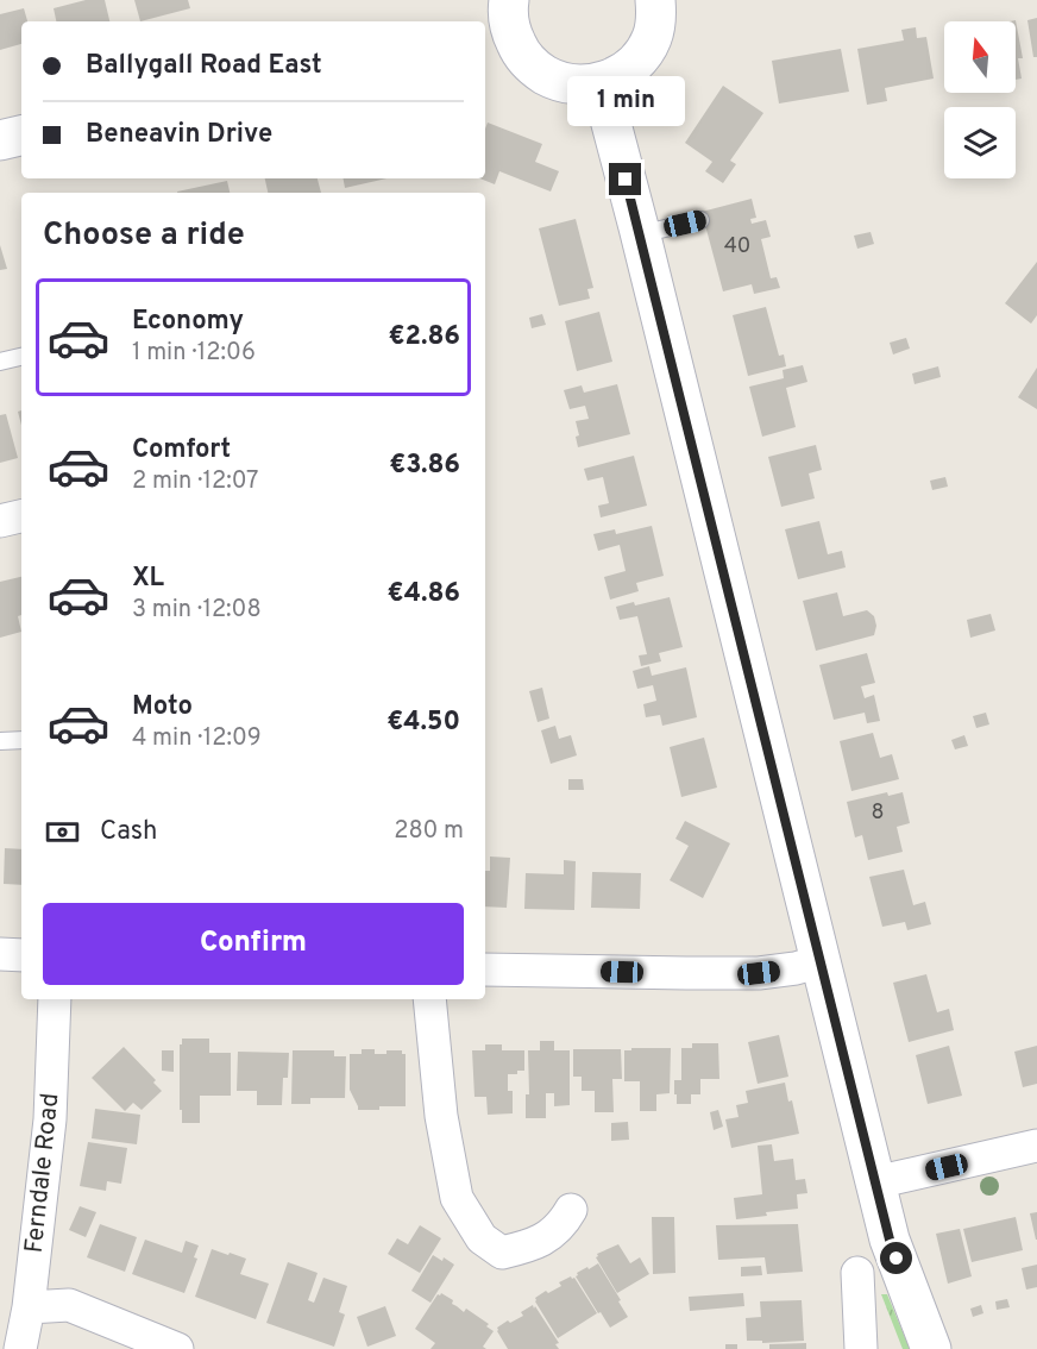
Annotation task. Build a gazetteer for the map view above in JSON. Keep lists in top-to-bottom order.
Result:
{
  "streets": {
    "street": ["Ferndale Road"]
  },
  "house_numbers": ["40", "8"],
  "north": "top",
  "page": {
    "banner": ["Ballygall Road East", "Beneavin Drive"],
    "bubble": "1 min",
    "heading": "Choose a ride",
    "list": [
      {
        "name": "Economy",
        "note": "1 min · 12:06",
        "value": "€2.86"
      },
      {
        "name": "Comfort",
        "note": "2 min · 12:07",
        "value": "€3.86"
      },
      {
        "name": "XL",
        "note": "3 min · 12:08",
        "value": "€4.86"
      },
      {
        "name": "Moto",
        "note": "4 min · 12:09",
        "value": "€4.50"
      }
    ],
    "pay": ["Cash", "280 m"],
    "buttons": "Confirm"
  }
}
